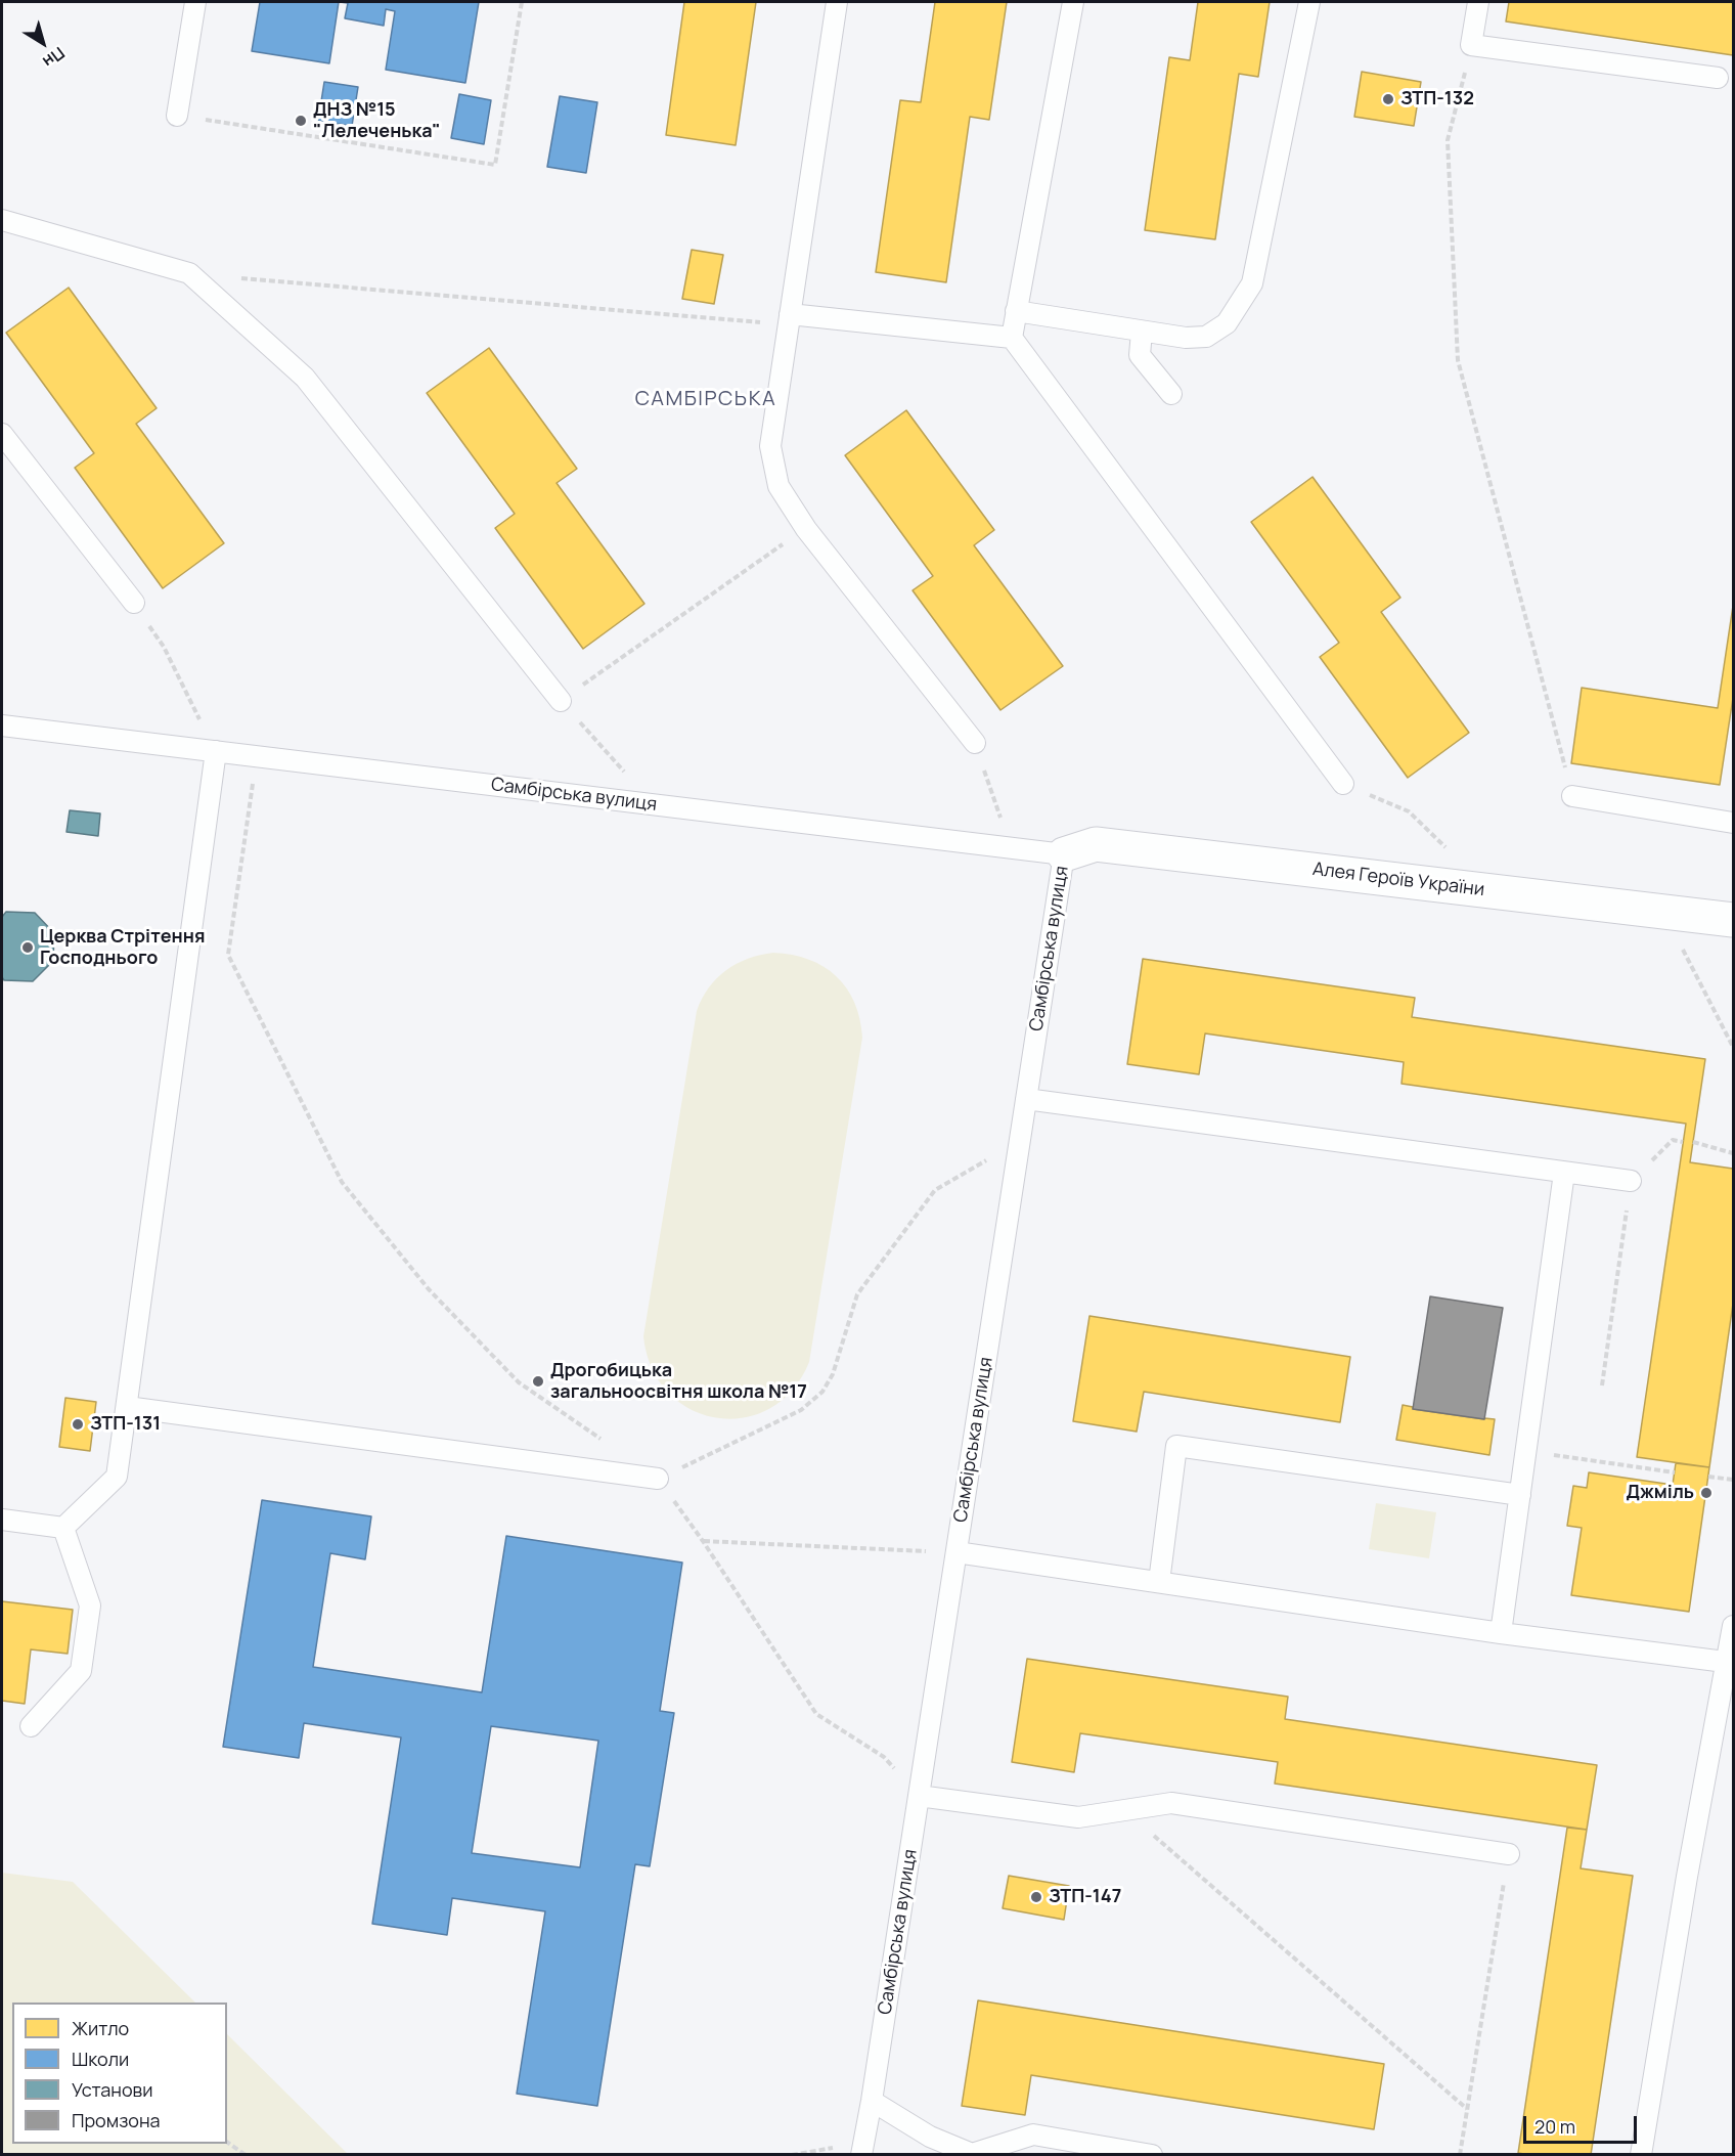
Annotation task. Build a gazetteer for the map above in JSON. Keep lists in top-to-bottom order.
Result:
{
  "streets": {
    "street": ["Алея Героїв України"],
    "lane": ["Самбірська вулиця"]
  },
  "crossings": [
    ["Самбірська вулиця", "Алея Героїв України"]
  ],
  "districts": ["САМБІРСЬКА"],
  "places": [
    "ЗТП-132",
    "ДНЗ №15 \"Лелеченька\"",
    "Церква Стрітення Господнього",
    "Дрогобицька загальноосвітня школа №17",
    "ЗТП-131",
    "Джміль",
    "ЗТП-147"
  ],
  "legend": [
    "Житло",
    "Школи",
    "Установи",
    "Промзона"
  ],
  "scale_bar": "20 m",
  "north": "bottom right"
}
